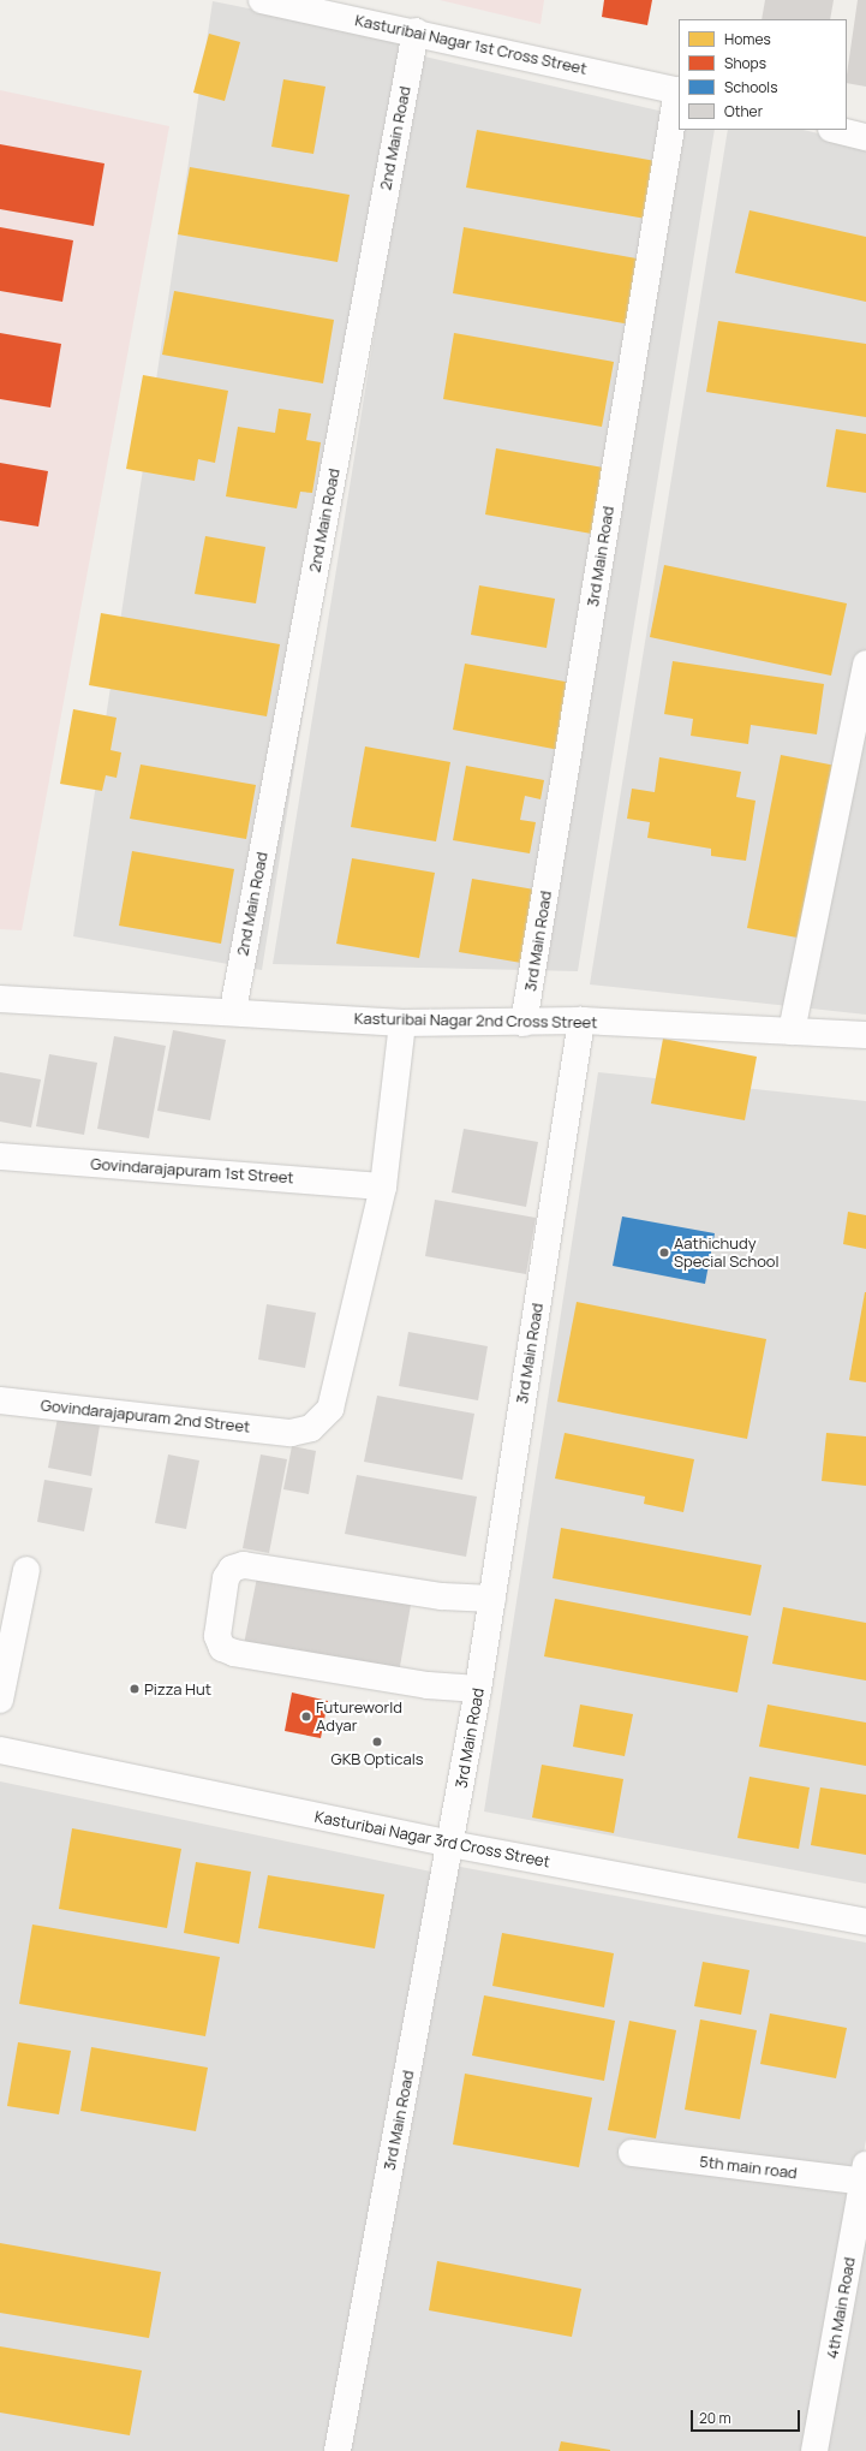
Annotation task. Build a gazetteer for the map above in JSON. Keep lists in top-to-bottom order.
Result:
{
  "streets": {
    "street": [
      "Kasturibai Nagar 1st Cross Street",
      "2nd Main Road",
      "3rd Main Road",
      "Kasturibai Nagar 2nd Cross Street",
      "Govindarajapuram 1st Street",
      "Govindarajapuram 2nd Street",
      "Kasturibai Nagar 3rd Cross Street",
      "5th main road",
      "4th Main Road"
    ]
  },
  "crossings": [
    ["Kasturibai Nagar 1st Cross Street", "2nd Main Road"],
    ["Kasturibai Nagar 1st Cross Street", "3rd Main Road"],
    ["2nd Main Road", "Kasturibai Nagar 2nd Cross Street"],
    ["3rd Main Road", "Kasturibai Nagar 2nd Cross Street"],
    ["3rd Main Road", "Kasturibai Nagar 3rd Cross Street"],
    ["Govindarajapuram 1st Street", "Govindarajapuram 2nd Street"],
    ["5th main road", "4th Main Road"]
  ],
  "places": [
    "Aathichudy Special School",
    "Pizza Hut",
    "Futureworld Adyar",
    "GKB Opticals"
  ],
  "legend": [
    "Homes",
    "Shops",
    "Schools",
    "Other"
  ],
  "scale_bar": "20 m"
}
